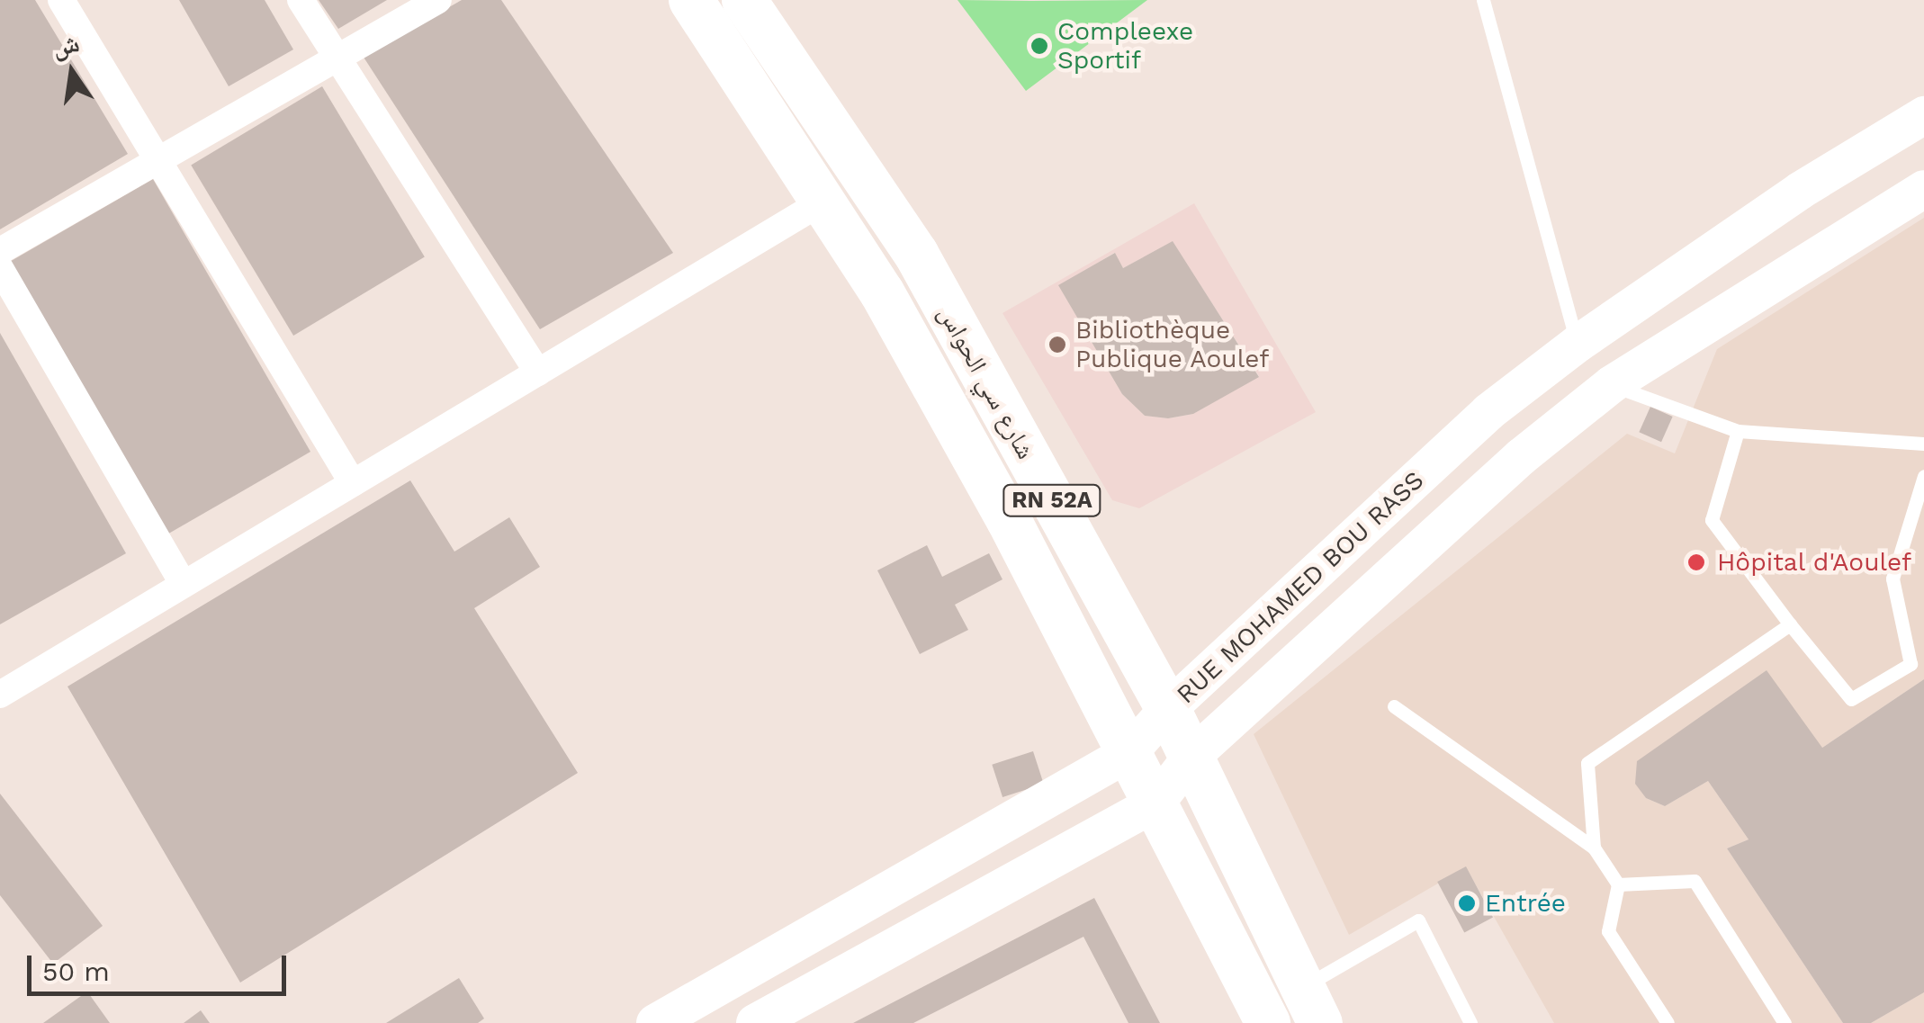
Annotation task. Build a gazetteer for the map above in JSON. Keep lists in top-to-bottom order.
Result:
{
  "streets": {
    "main road": ["شارع سي الحواس", "RN 52A"],
    "street": ["RUE MOHAMED BOU RASS"]
  },
  "crossings": [
    ["شارع سي الحواس", "RUE MOHAMED BOU RASS"]
  ],
  "places": [
    "Compleexe Sportif",
    "Bibliothèque Publique Aoulef",
    "Hôpital d'Aoulef",
    "Entrée"
  ],
  "scale_bar": "50 m",
  "north": "top"
}
